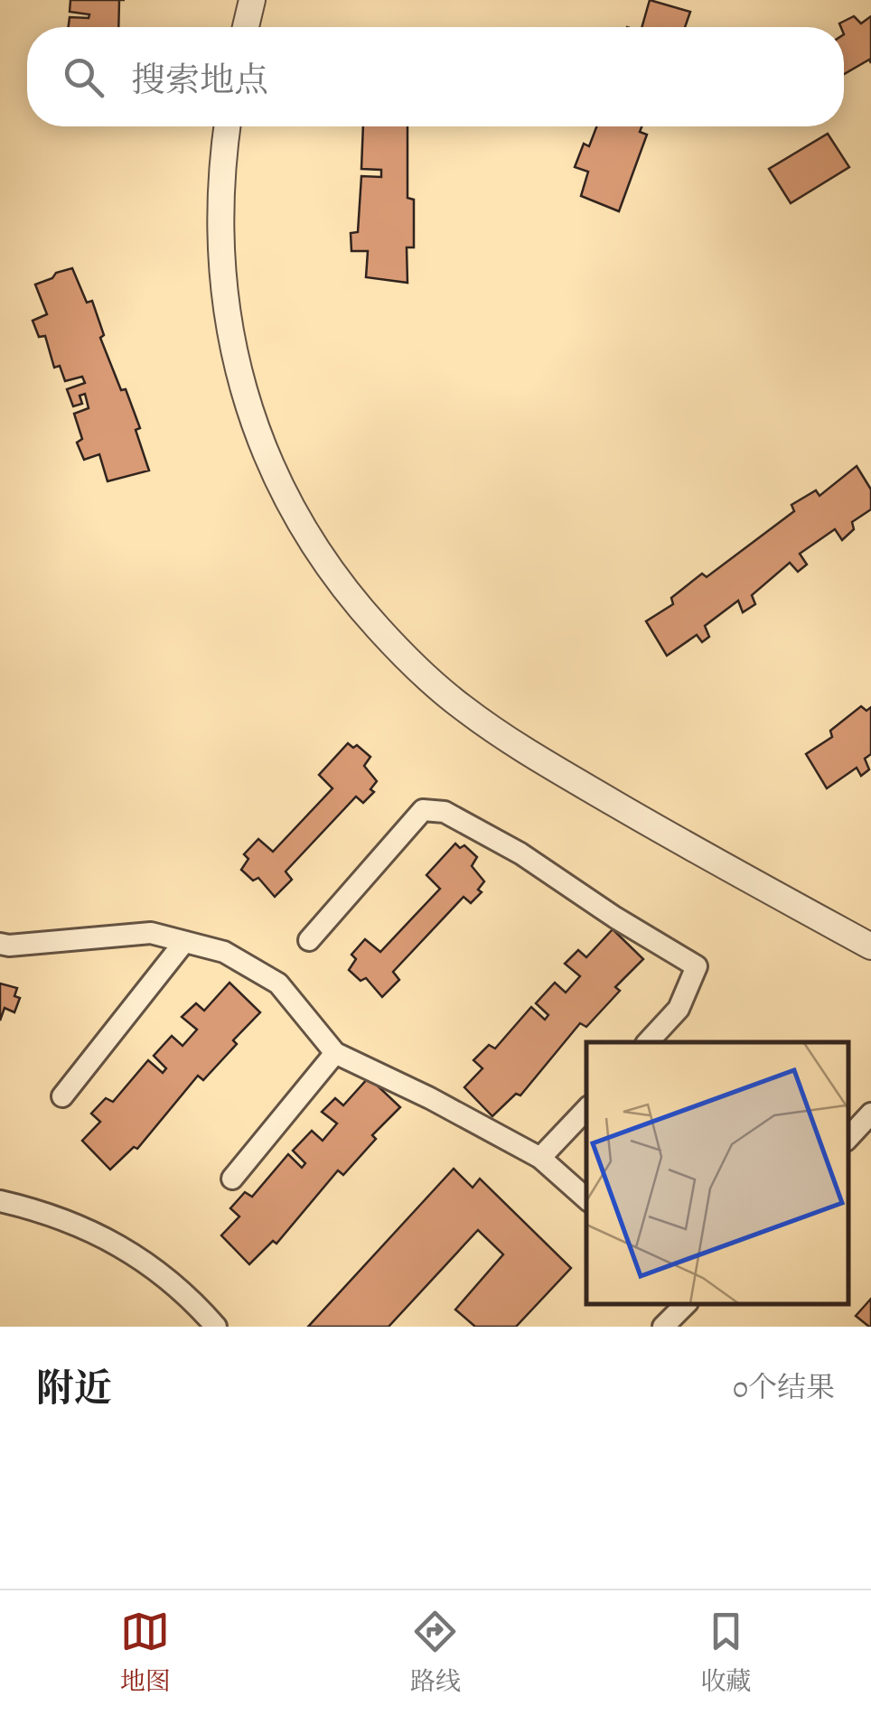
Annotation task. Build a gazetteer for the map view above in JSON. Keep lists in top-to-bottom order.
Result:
{
  "page": {
    "search": "搜索地点",
    "heading": ["附近", "0个结果"],
    "nav": ["地图", "路线", "收藏"]
  }
}
